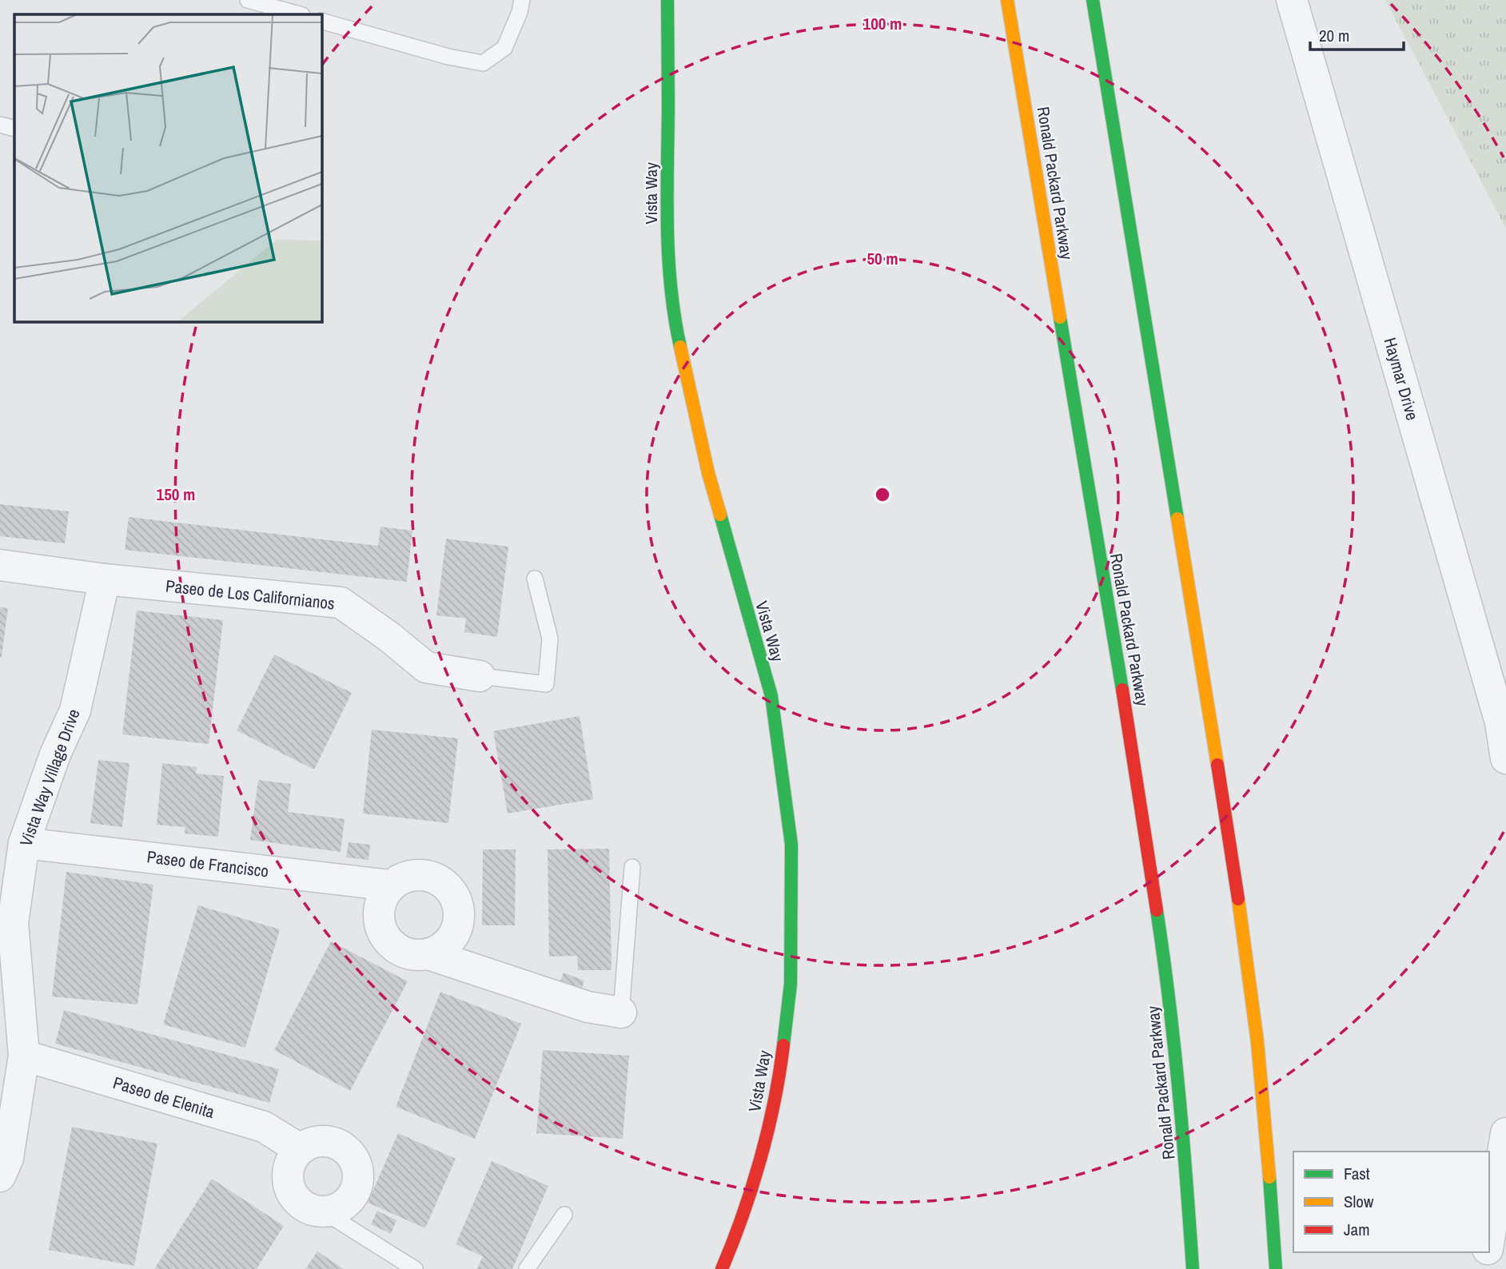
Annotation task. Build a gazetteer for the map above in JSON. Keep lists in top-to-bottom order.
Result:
{
  "streets": {
    "main road": ["Ronald Packard Parkway", "Vista Way"],
    "street": [
      "Haymar Drive",
      "Paseo de Los Californianos",
      "Vista Way Village Drive",
      "Paseo de Francisco",
      "Paseo de Elenita"
    ]
  },
  "crossings": [
    ["Paseo de Los Californianos", "Vista Way Village Drive"],
    ["Vista Way Village Drive", "Paseo de Francisco"],
    ["Vista Way Village Drive", "Paseo de Elenita"]
  ],
  "legend": ["Fast", "Slow", "Jam"],
  "scale_bar": "20 m",
  "rings": ["100 m", "50 m", "150 m"]
}
